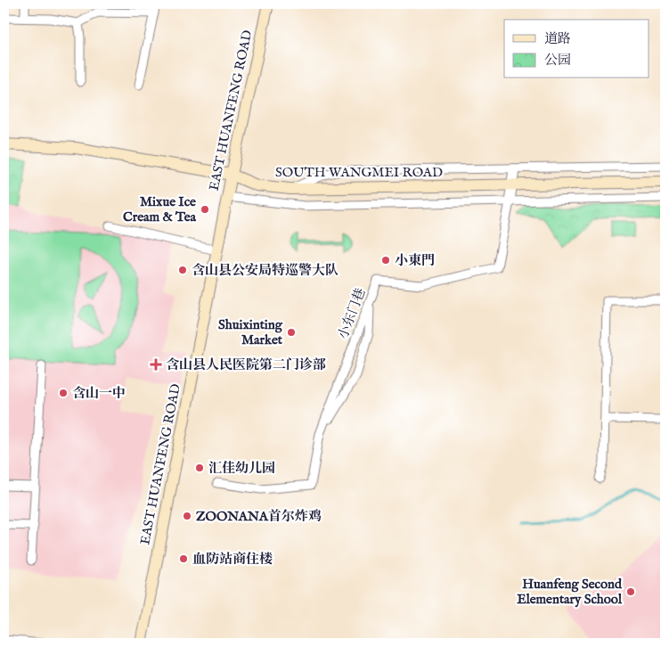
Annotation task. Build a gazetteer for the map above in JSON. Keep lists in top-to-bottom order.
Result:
{
  "streets": {
    "main road": ["EAST HUANFENG ROAD", "SOUTH WANGMEI ROAD"],
    "street": ["小东门巷"]
  },
  "crossings": [
    ["EAST HUANFENG ROAD", "SOUTH WANGMEI ROAD"]
  ],
  "places": {
    "other": [
      "Mixue Ice Cream & Tea",
      "小東門",
      "含山县公安局特巡警大队",
      "Shuixinting Market",
      "含山一中",
      "汇佳幼儿园",
      "ZOONANA首尔炸鸡",
      "血防站商住楼",
      "Huanfeng Second Elementary School"
    ],
    "health": ["含山县人民医院第二门诊部"]
  },
  "legend": ["道路", "公园"]
}
